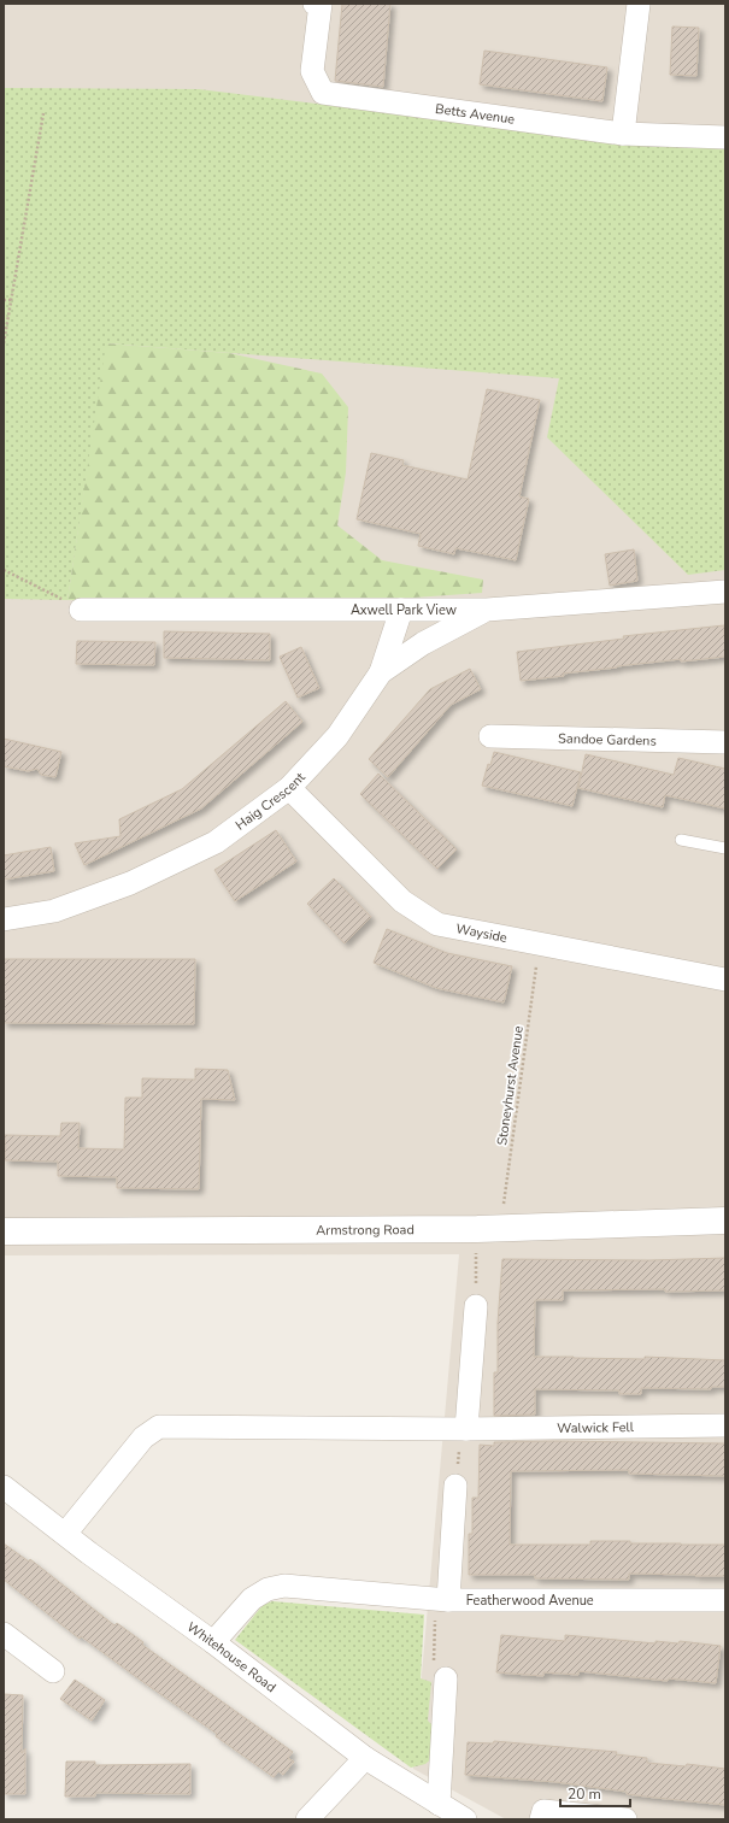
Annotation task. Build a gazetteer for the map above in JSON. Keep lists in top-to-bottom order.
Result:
{
  "streets": {
    "street": [
      "Betts Avenue",
      "Axwell Park View",
      "Sandoe Gardens",
      "Haig Crescent",
      "Wayside",
      "Armstrong Road",
      "Walwick Fell",
      "Featherwood Avenue",
      "Whitehouse Road"
    ],
    "path": ["Stoneyhurst Avenue"]
  },
  "crossings": [
    ["Axwell Park View", "Haig Crescent"],
    ["Haig Crescent", "Wayside"],
    ["Wayside", "Stoneyhurst Avenue"],
    ["Stoneyhurst Avenue", "Armstrong Road"],
    ["Walwick Fell", "Whitehouse Road"]
  ],
  "scale_bar": "20 m"
}
